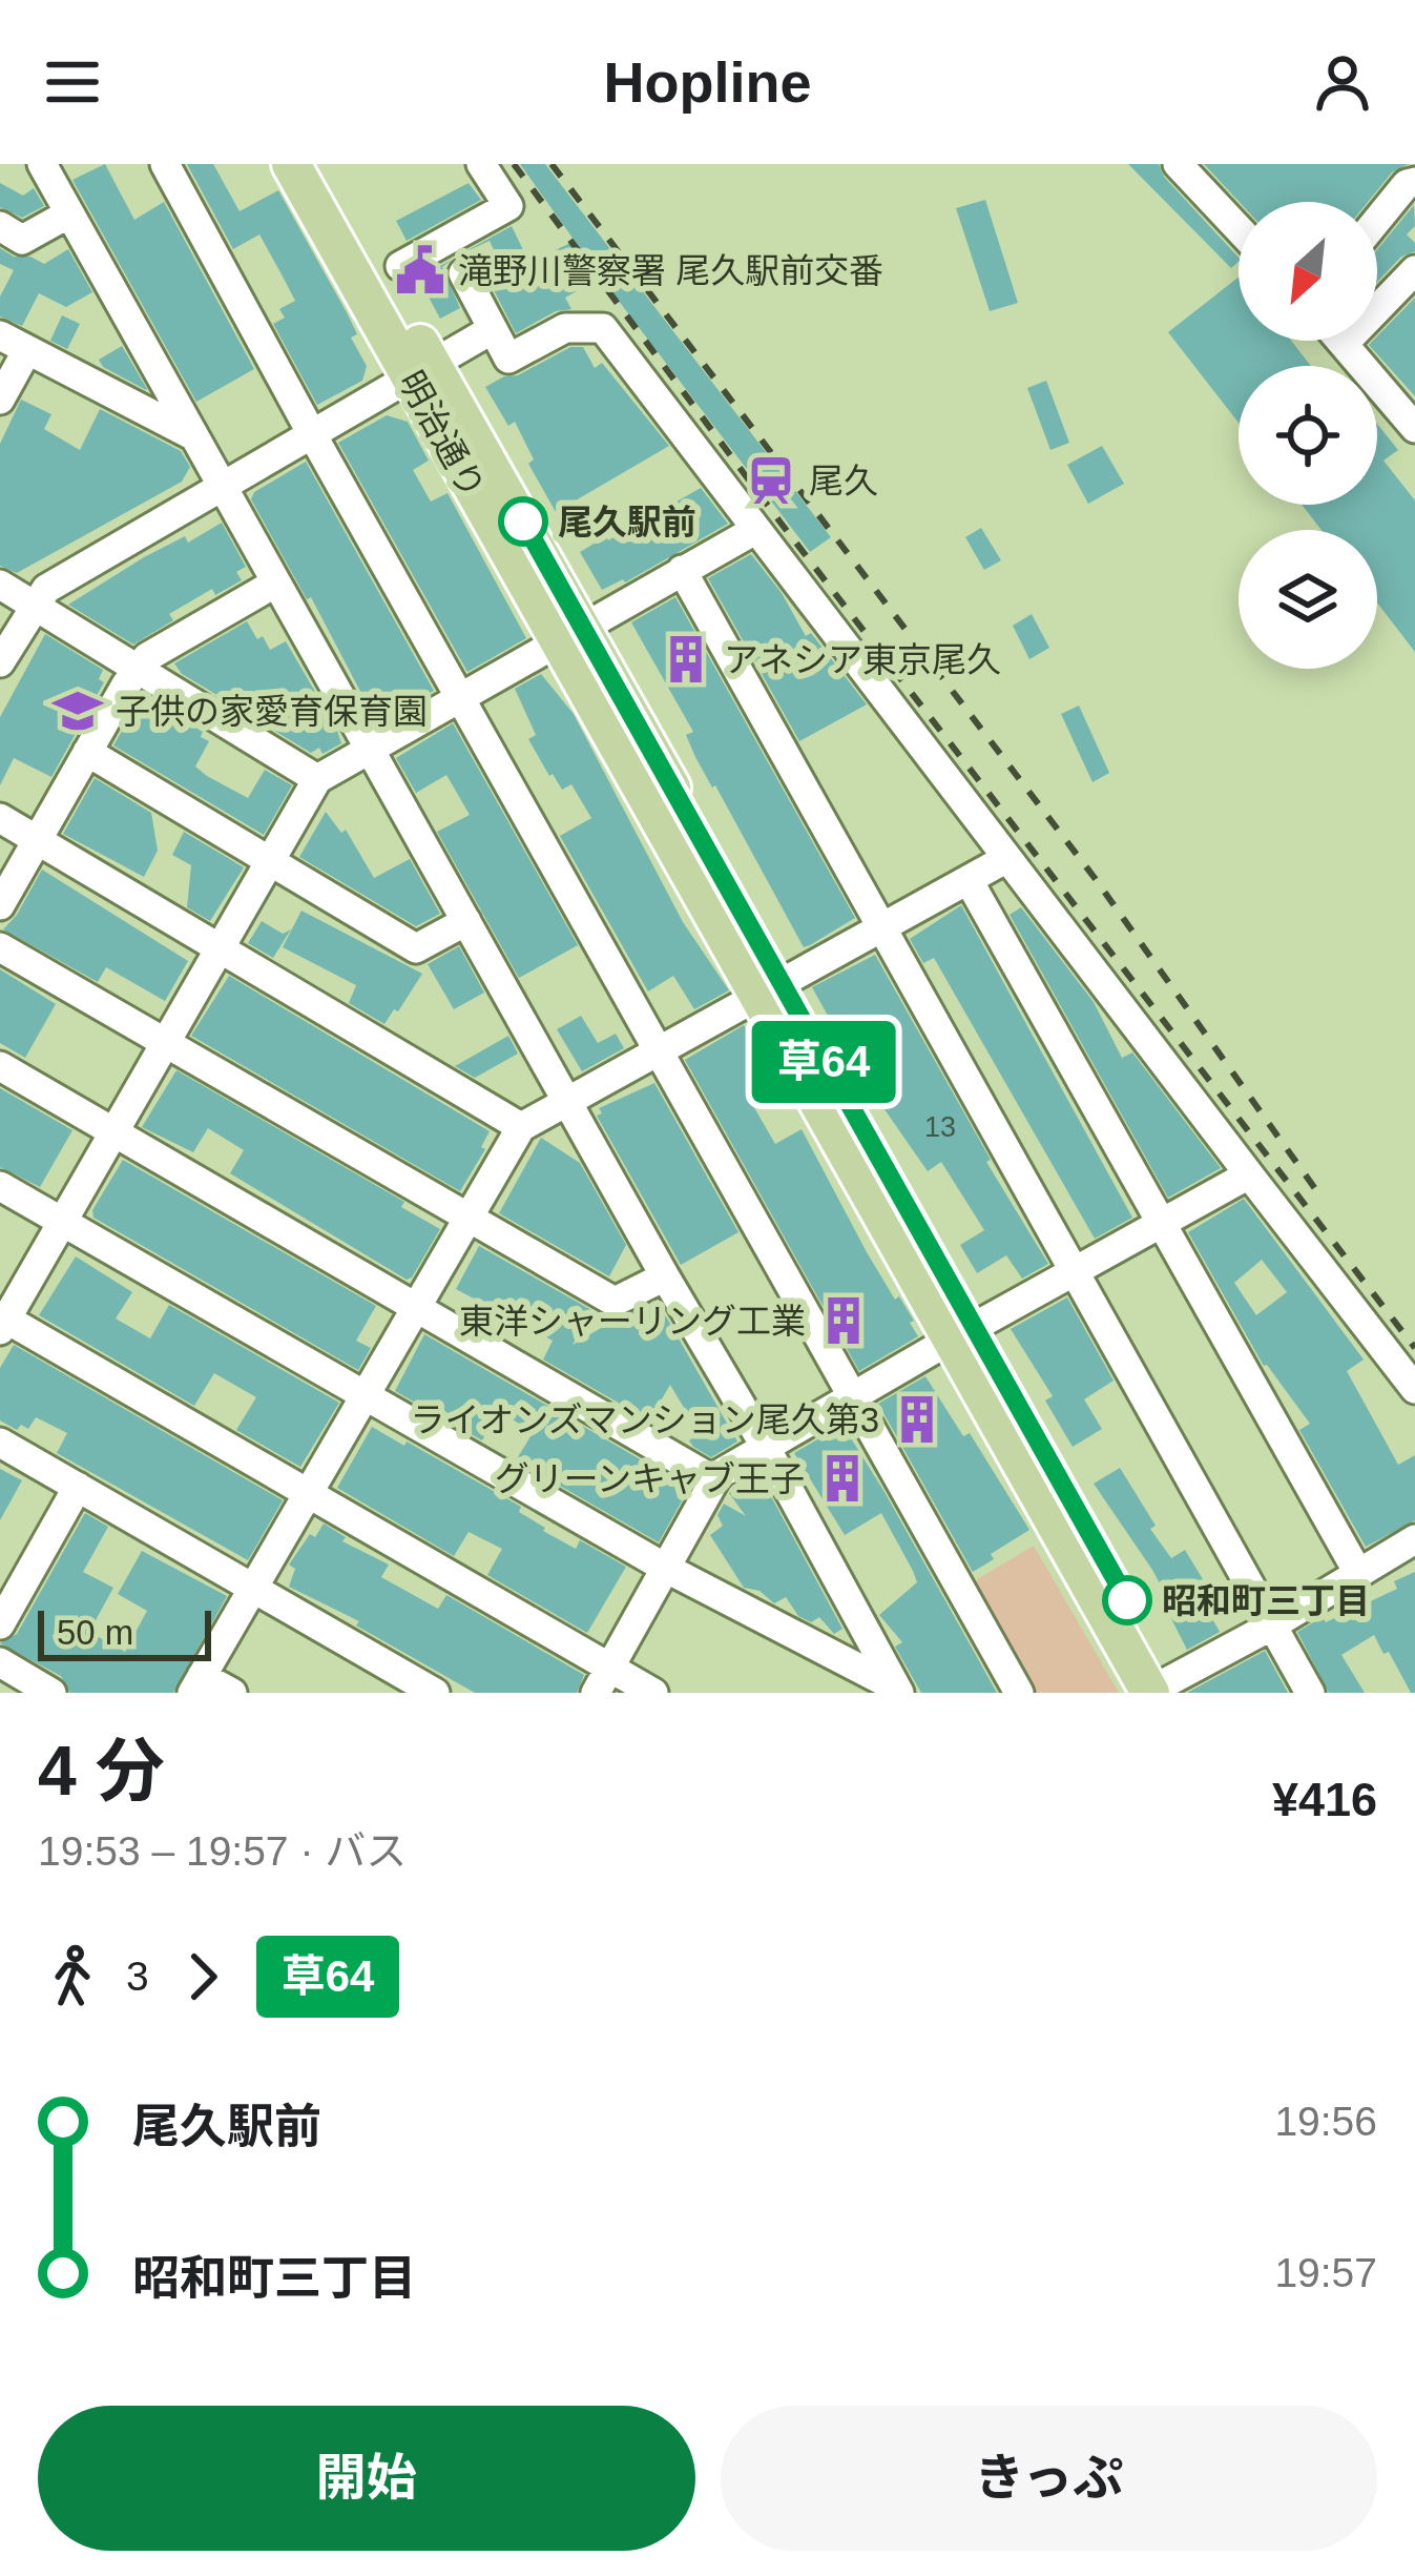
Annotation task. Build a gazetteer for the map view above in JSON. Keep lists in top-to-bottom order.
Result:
{
  "streets": {
    "main road": ["明治通り"]
  },
  "places": {
    "public building": ["滝野川警察署 尾久駅前交番"],
    "station": ["尾久"],
    "other": ["尾久駅前", "昭和町三丁目"],
    "building": [
      "アネシア東京尾久",
      "東洋シャーリング工業",
      "ライオンズマンション尾久第3",
      "グリーンキャブ王子"
    ],
    "school or university": ["子供の家愛育保育園"]
  },
  "lines": ["bus line 草64"],
  "house_numbers": ["13"],
  "scale_bar": "50 m",
  "north": "bottom left",
  "page": {
    "header": "Hopline",
    "on_map": "草64",
    "scale": "50 m",
    "heading": ["4 分", "19:53 – 19:57 · バス", "¥416"],
    "legs": ["3", "草64"],
    "list": [
      {
        "name": "尾久駅前",
        "value": "19:56"
      },
      {
        "name": "昭和町三丁目",
        "value": "19:57"
      }
    ],
    "buttons": ["開始", "きっぷ"]
  }
}
